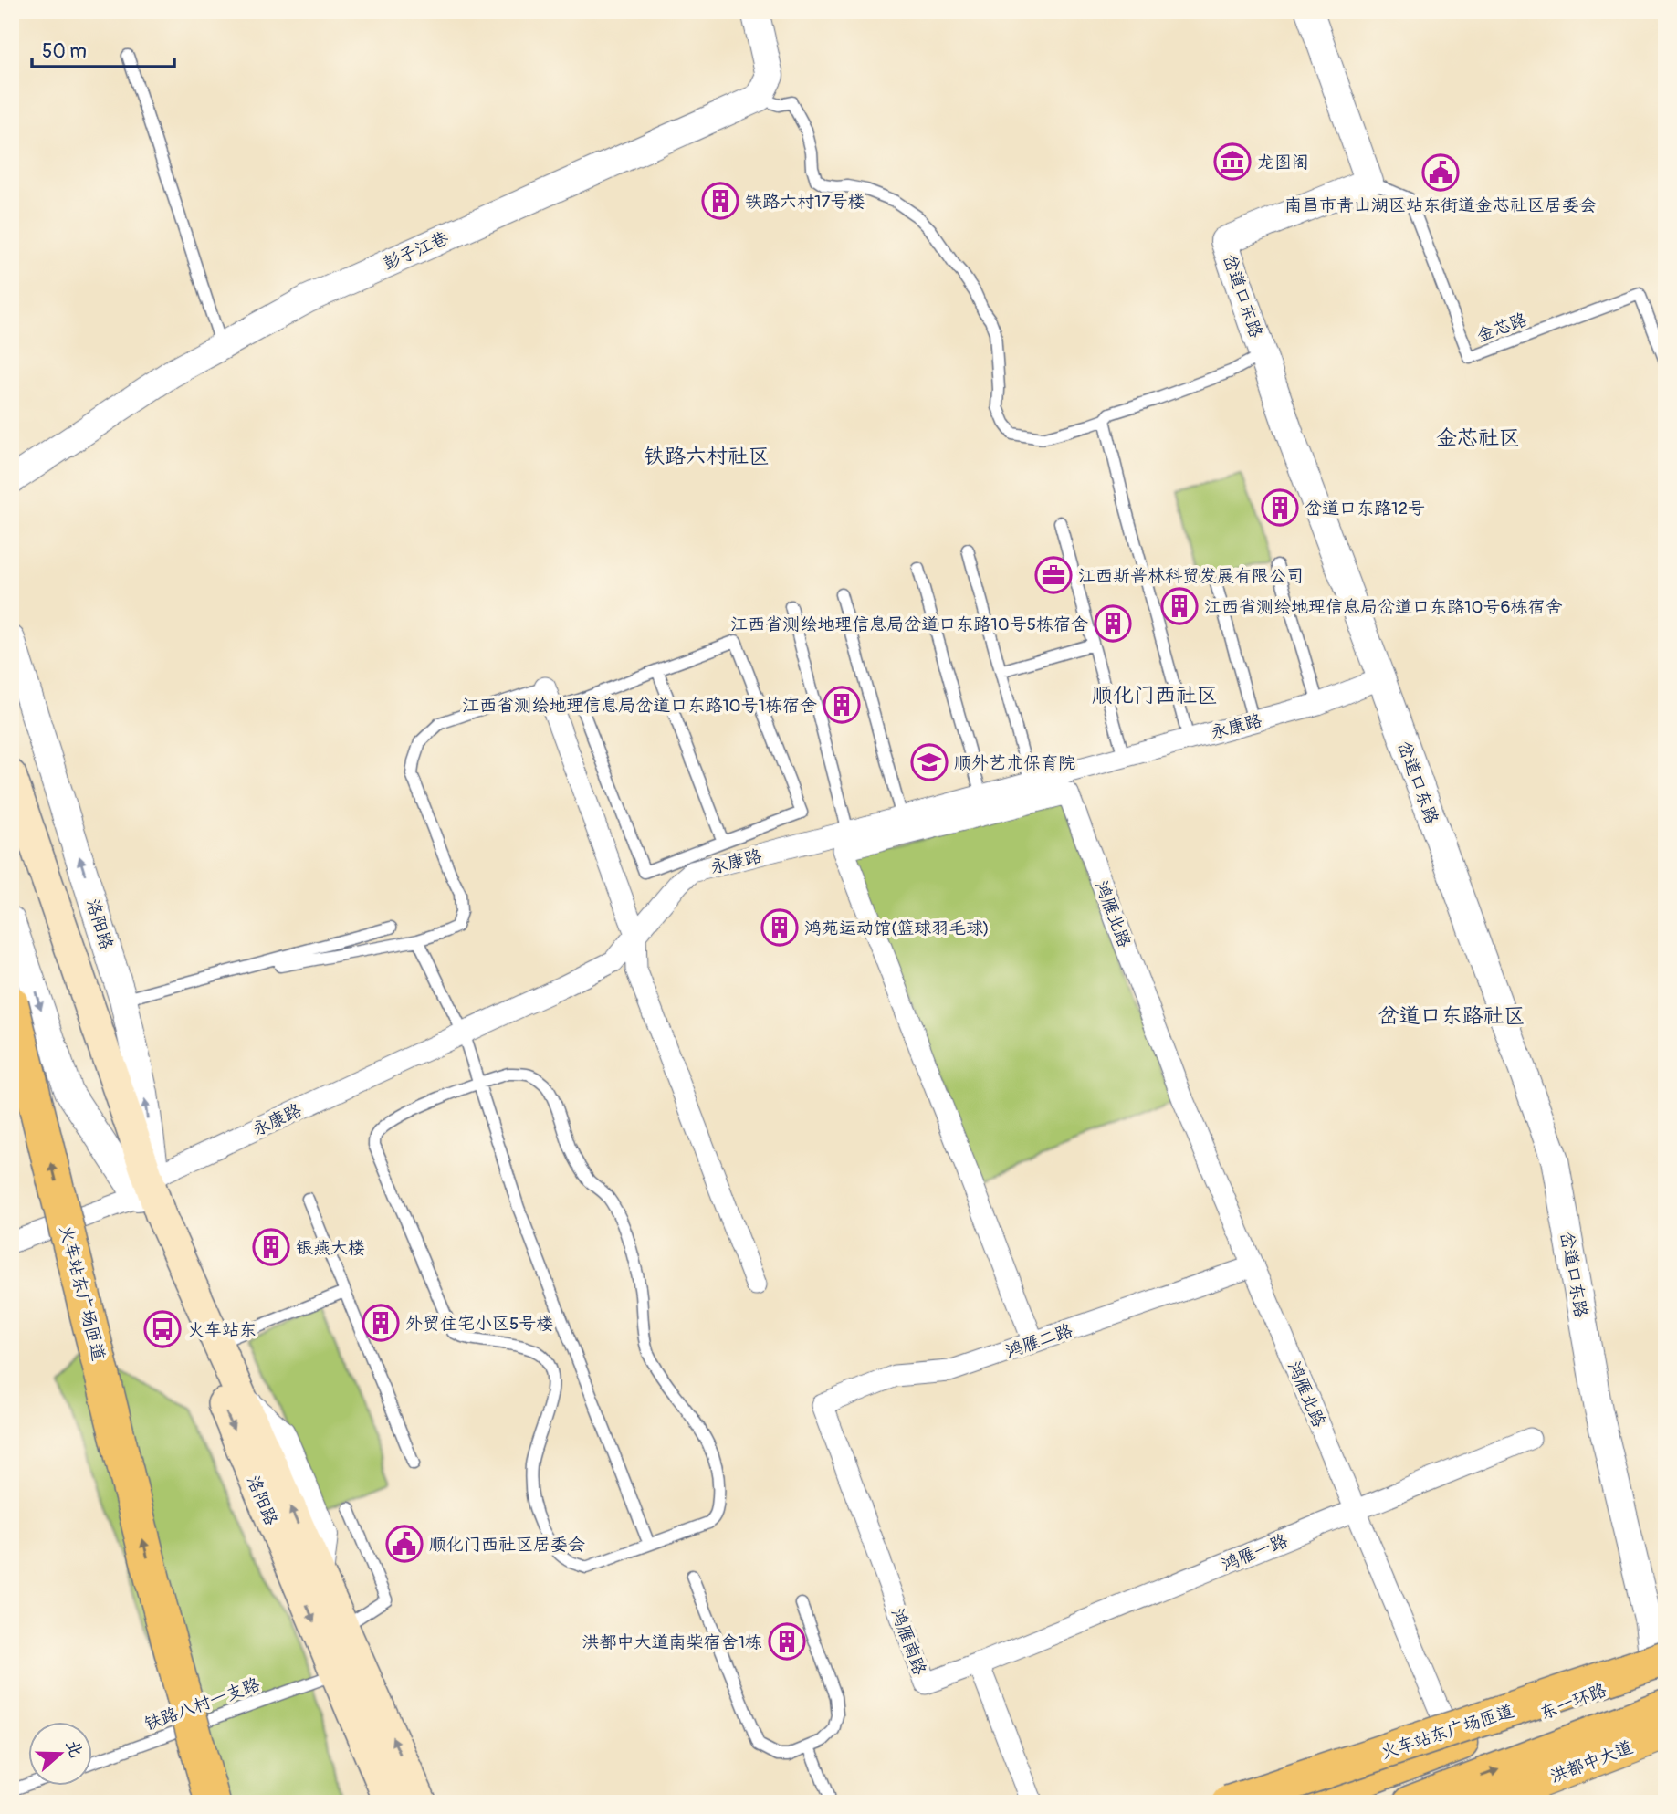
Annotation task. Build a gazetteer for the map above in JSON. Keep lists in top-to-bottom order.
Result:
{
  "streets": {
    "highway": ["火车站东广场匝道", "东一环路"],
    "main road": ["洛阳路", "洪都中大道"],
    "street": [
      "彭子江巷",
      "岔道口东路",
      "永康路",
      "鸿雁北路",
      "鸿雁二路",
      "鸿雁一路",
      "鸿雁南路"
    ],
    "lane": ["金芯路", "铁路八村一支路"]
  },
  "crossings": [
    ["岔道口东路", "金芯路"],
    ["岔道口东路", "永康路"],
    ["岔道口东路", "火车站东广场匝道"],
    ["岔道口东路", "东一环路"],
    ["永康路", "洛阳路"],
    ["鸿雁北路", "鸿雁二路"],
    ["鸿雁北路", "鸿雁一路"],
    ["洛阳路", "铁路八村一支路"],
    ["火车站东广场匝道", "东一环路"],
    ["鸿雁二路", "鸿雁南路"],
    ["鸿雁一路", "鸿雁南路"]
  ],
  "one_way": ["火车站东广场匝道"],
  "districts": [
    "金芯社区",
    "铁路六村社区",
    "顺化门西社区",
    "岔道口东路社区"
  ],
  "places": {
    "museum": ["龙图阁"],
    "public building": ["南昌市青山湖区站东街道金芯社区居委会", "顺化门西社区居委会"],
    "building": [
      "铁路六村17号楼",
      "岔道口东路12号",
      "江西省测绘地理信息局岔道口东路10号6栋宿舍",
      "江西省测绘地理信息局岔道口东路10号5栋宿舍",
      "江西省测绘地理信息局岔道口东路10号1栋宿舍",
      "鸿苑运动馆(篮球羽毛球)",
      "银燕大楼",
      "外贸住宅小区5号楼",
      "洪都中大道南柴宿舍1栋"
    ],
    "office": ["江西斯普林科贸发展有限公司"],
    "school or university": ["顺外艺术保育院"],
    "bus stop": ["火车站东"]
  },
  "scale_bar": "50 m",
  "north": "right"
}
